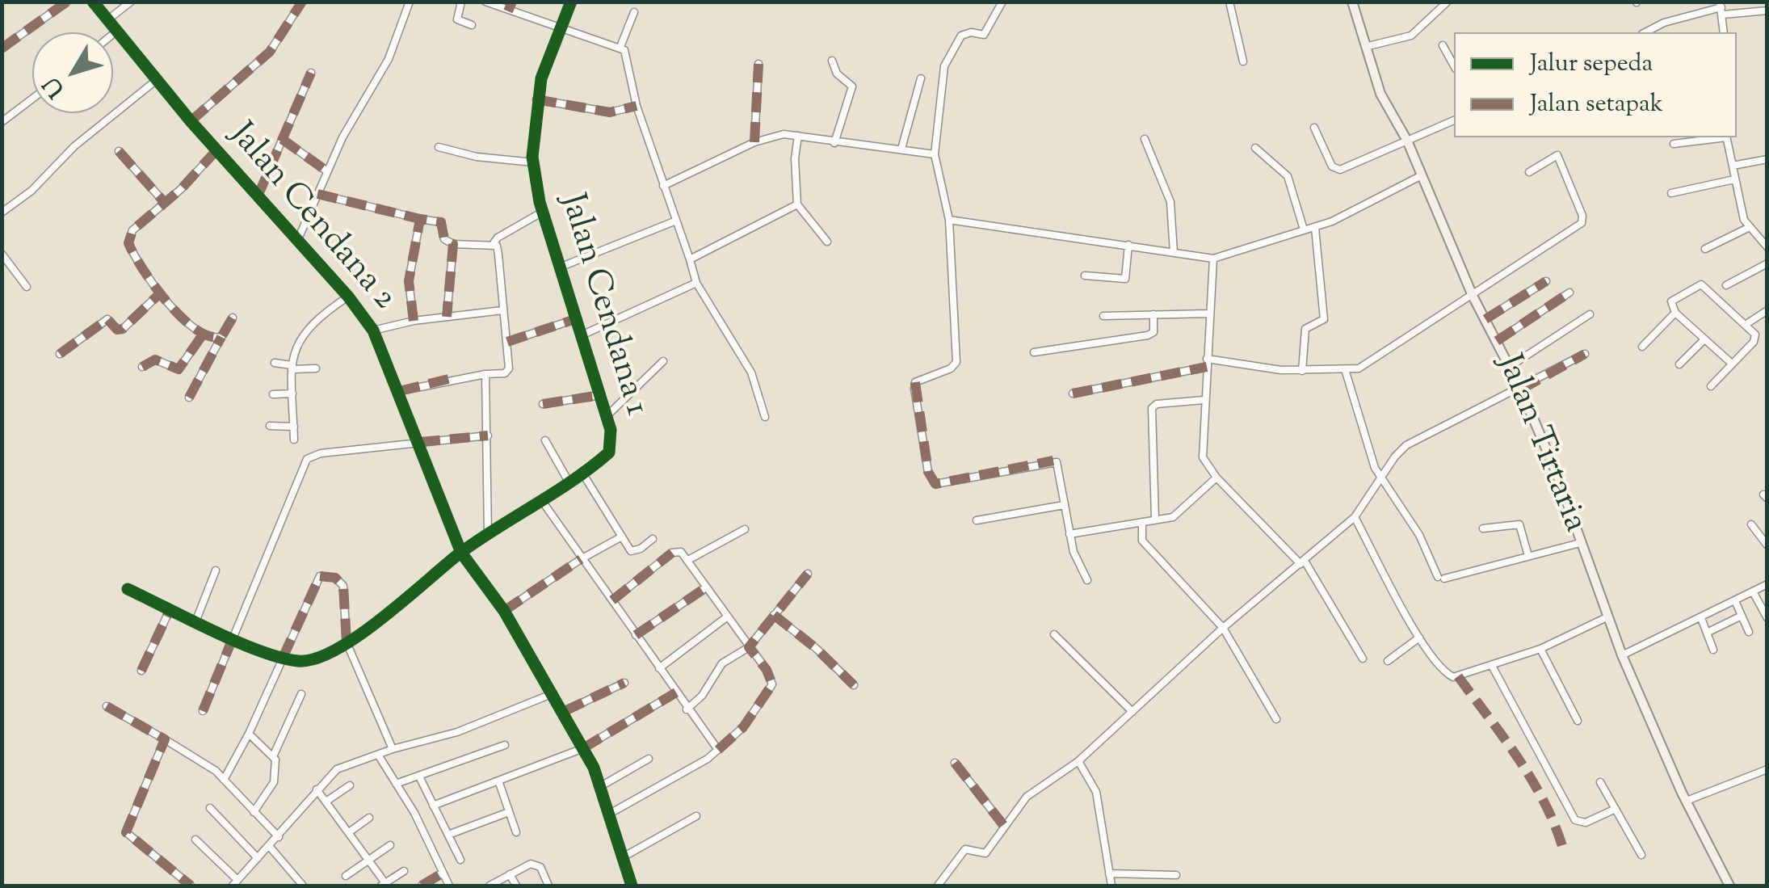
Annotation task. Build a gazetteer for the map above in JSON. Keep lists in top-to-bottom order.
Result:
{
  "streets": {
    "street": ["Jalan Cendana 2", "Jalan Cendana 1", "Jalan Tirtaria"]
  },
  "crossings": [
    ["Jalan Cendana 2", "Jalan Cendana 1"]
  ],
  "legend": ["Jalur sepeda", "Jalan setapak"],
  "north": "bottom left"
}
